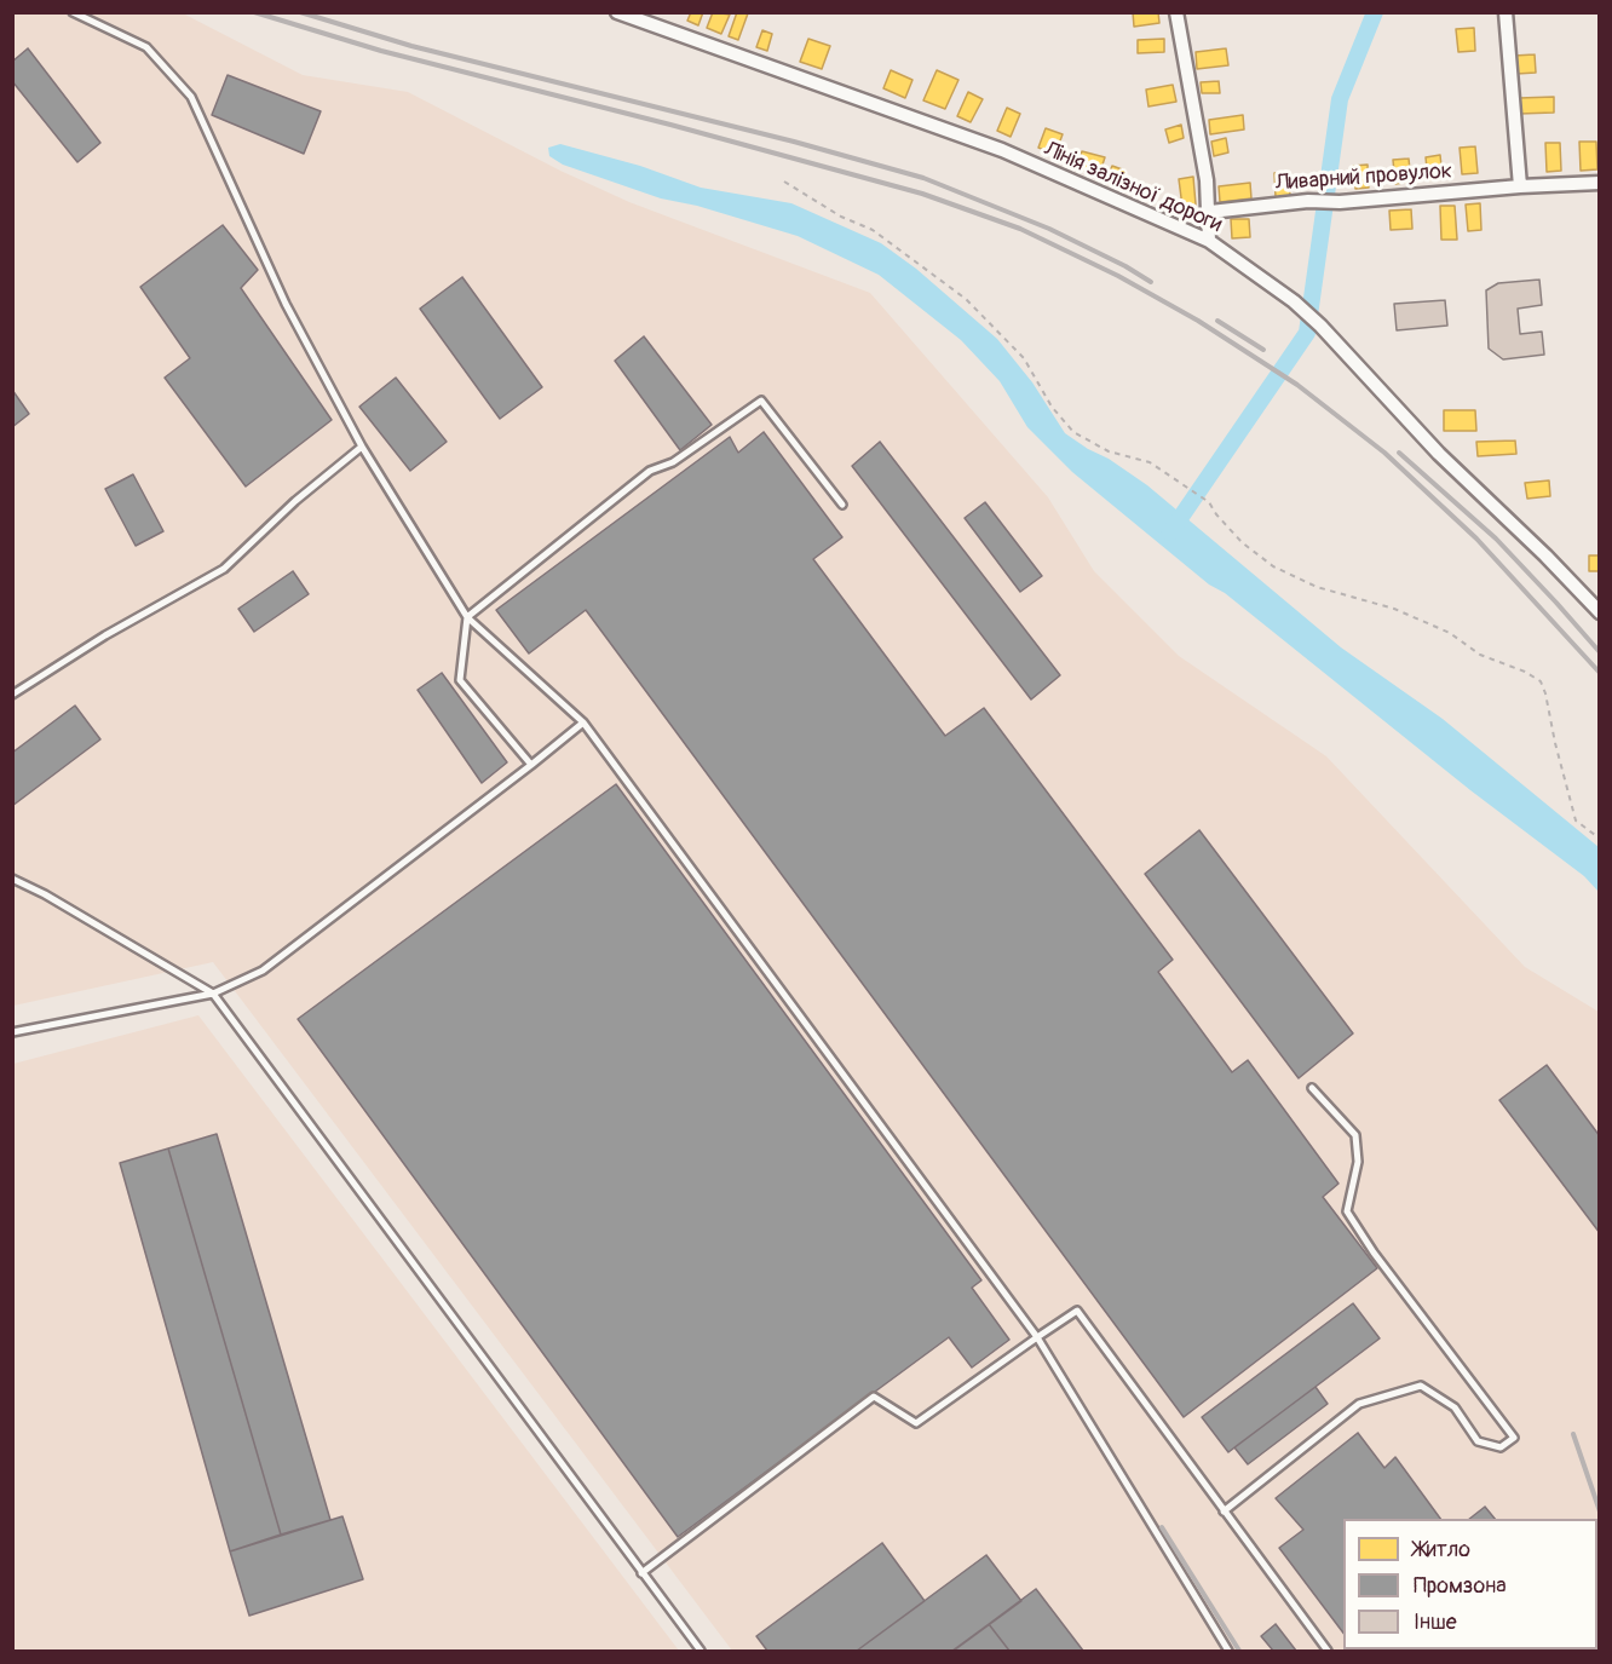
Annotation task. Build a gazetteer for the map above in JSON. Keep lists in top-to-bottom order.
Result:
{
  "streets": {
    "street": ["Ливарний провулок", "Лінія залізної дороги"]
  },
  "legend": ["Житло", "Промзона", "Інше"]
}
